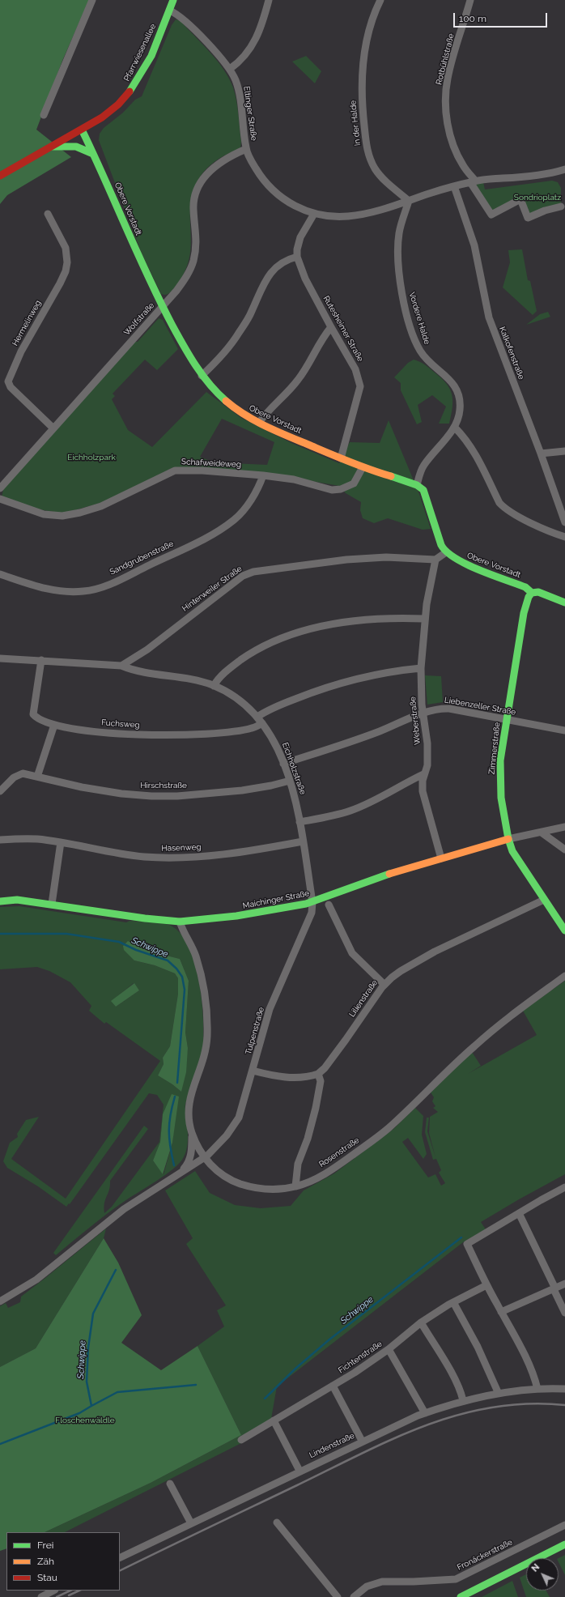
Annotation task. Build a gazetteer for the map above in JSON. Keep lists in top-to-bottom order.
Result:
{
  "streets": {
    "main road": [
      "Pfarrwiesenallee",
      "Obere Vorstadt",
      "Zimmerstraße",
      "Maichinger Straße"
    ],
    "street": [
      "Rotbühlstraße",
      "Eltinger Straße",
      "In der Halde",
      "Vordere Halde",
      "Wolfstraße",
      "Hermelinweg",
      "Rutesheimer Straße",
      "Kalkofenstraße",
      "Schafweideweg",
      "Sandgrubenstraße",
      "Hinterweiler Straße",
      "Liebenzeller Straße",
      "Weberstraße",
      "Fuchsweg",
      "Eichholzstraße",
      "Hirschstraße",
      "Hasenweg",
      "Lilienstraße",
      "Tulpenstraße",
      "Rosenstraße",
      "Fichtenstraße",
      "Lindenstraße",
      "Fronäckerstraße"
    ]
  },
  "crossings": [
    ["Pfarrwiesenallee", "Eltinger Straße"],
    ["Pfarrwiesenallee", "Obere Vorstadt"],
    ["Eltinger Straße", "In der Halde"],
    ["Eltinger Straße", "Vordere Halde"],
    ["Eltinger Straße", "Wolfstraße"],
    ["Eltinger Straße", "Rutesheimer Straße"],
    ["In der Halde", "Vordere Halde"],
    ["Obere Vorstadt", "Vordere Halde"],
    ["Obere Vorstadt", "Wolfstraße"],
    ["Obere Vorstadt", "Rutesheimer Straße"],
    ["Obere Vorstadt", "Schafweideweg"],
    ["Obere Vorstadt", "Zimmerstraße"],
    ["Wolfstraße", "Hermelinweg"],
    ["Schafweideweg", "Sandgrubenstraße"],
    ["Hinterweiler Straße", "Weberstraße"],
    ["Hinterweiler Straße", "Eichholzstraße"],
    ["Liebenzeller Straße", "Weberstraße"],
    ["Liebenzeller Straße", "Zimmerstraße"],
    ["Liebenzeller Straße", "Eichholzstraße"],
    ["Weberstraße", "Maichinger Straße"],
    ["Fuchsweg", "Eichholzstraße"],
    ["Zimmerstraße", "Maichinger Straße"],
    ["Zimmerstraße", "Lilienstraße"],
    ["Eichholzstraße", "Hirschstraße"],
    ["Eichholzstraße", "Hasenweg"],
    ["Eichholzstraße", "Maichinger Straße"],
    ["Eichholzstraße", "Tulpenstraße"],
    ["Maichinger Straße", "Tulpenstraße"],
    ["Maichinger Straße", "Rosenstraße"],
    ["Tulpenstraße", "Rosenstraße"]
  ],
  "water": ["Schwippe"],
  "parks": ["Sondrioplatz", "Eichholzpark", "Floschenwäldle"],
  "legend": ["Frei", "Zäh", "Stau"],
  "scale_bar": "100 m",
  "north": "top left"
}
